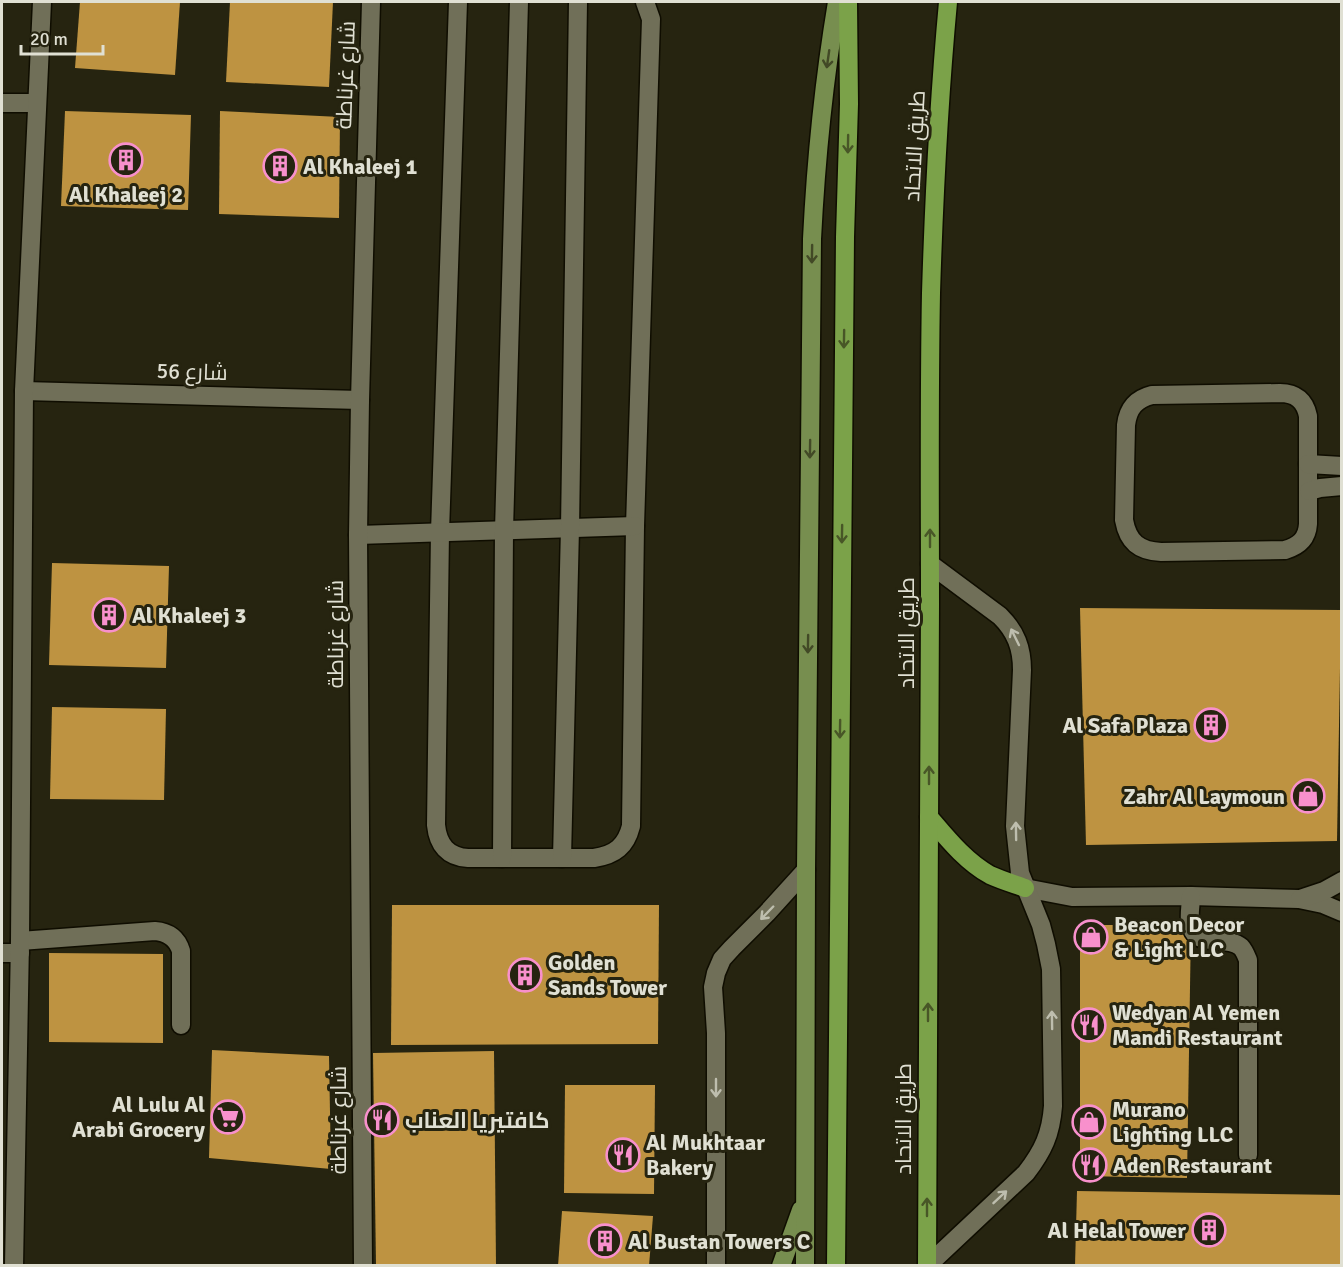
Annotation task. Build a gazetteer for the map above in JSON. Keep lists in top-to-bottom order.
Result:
{
  "streets": {
    "highway": ["طريق الاتحاد"],
    "street": ["شارع غرناطة", "شارع 56"]
  },
  "crossings": [
    ["شارع غرناطة", "شارع 56"]
  ],
  "places": {
    "building": [
      "Al Khaleej 2",
      "Al Khaleej 1",
      "Al Khaleej 3",
      "Al Safa Plaza",
      "Golden Sands Tower",
      "Al Helal Tower",
      "Al Bustan Towers C"
    ],
    "shop": ["Zahr Al Laymoun", "Beacon Decor & Light LLC", "Murano Lighting LLC"],
    "restaurant": [
      "Wedyan Al Yemen Mandi Restaurant",
      "كافتيريا العناب",
      "Al Mukhtaar Bakery",
      "Aden Restaurant"
    ],
    "supermarket": ["Al Lulu Al Arabi Grocery"]
  },
  "scale_bar": "20 m"
}
